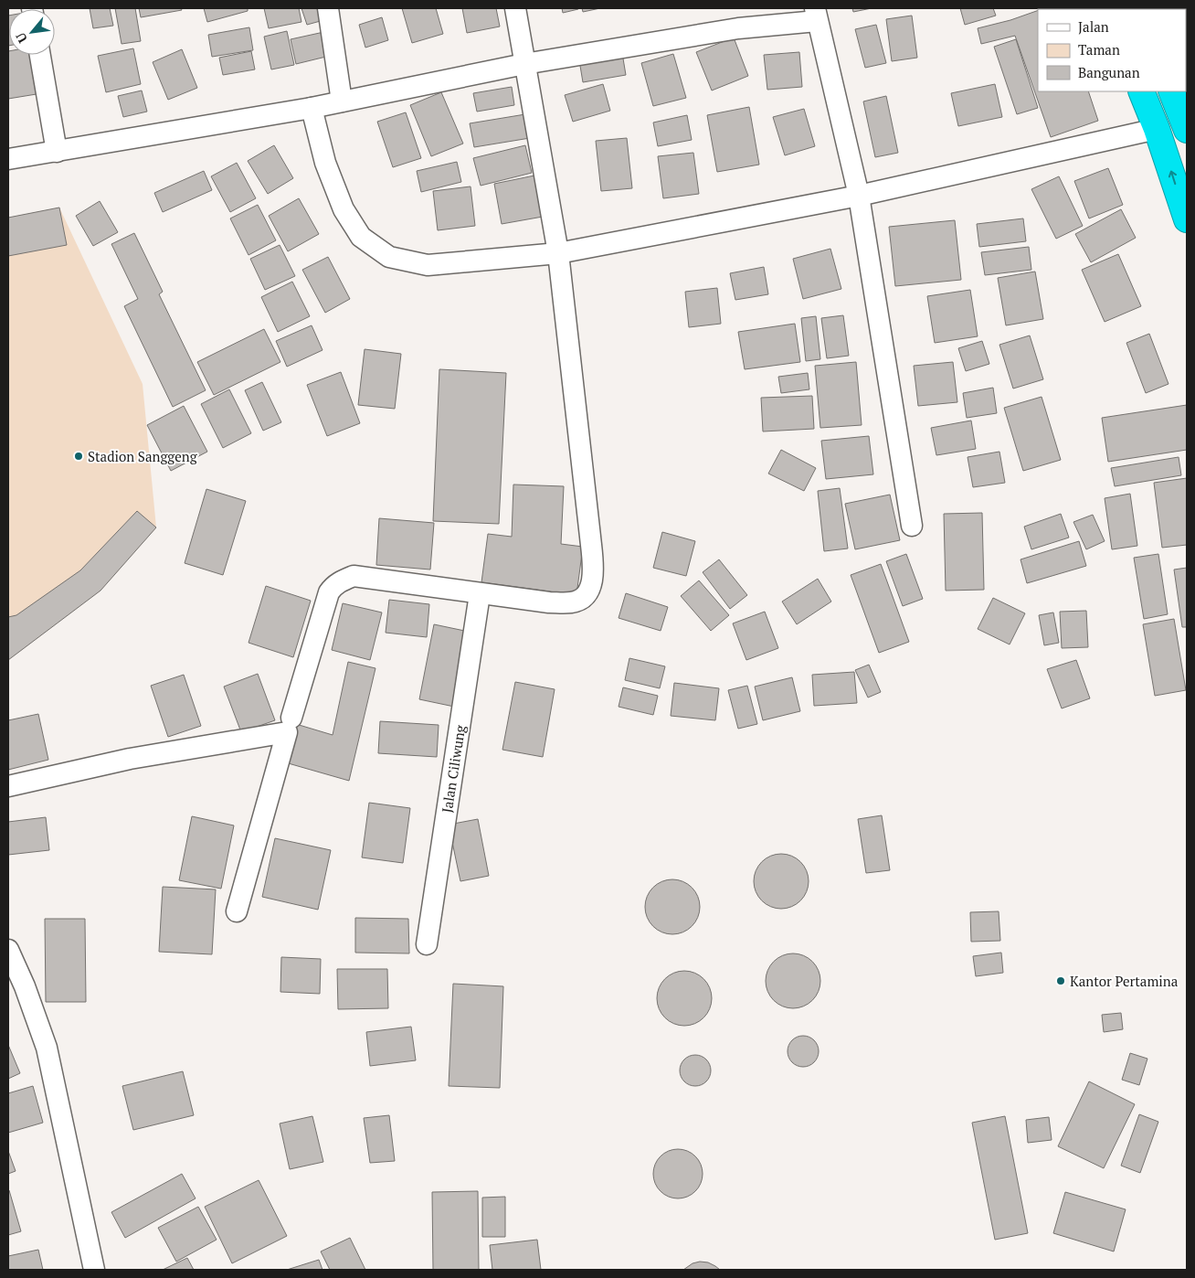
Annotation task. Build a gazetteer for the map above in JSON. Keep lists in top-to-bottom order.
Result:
{
  "streets": {
    "street": ["Jalan Ciliwung"]
  },
  "places": ["Stadion Sanggeng", "Kantor Pertamina"],
  "legend": ["Jalan", "Taman", "Bangunan"],
  "north": "bottom left"
}
